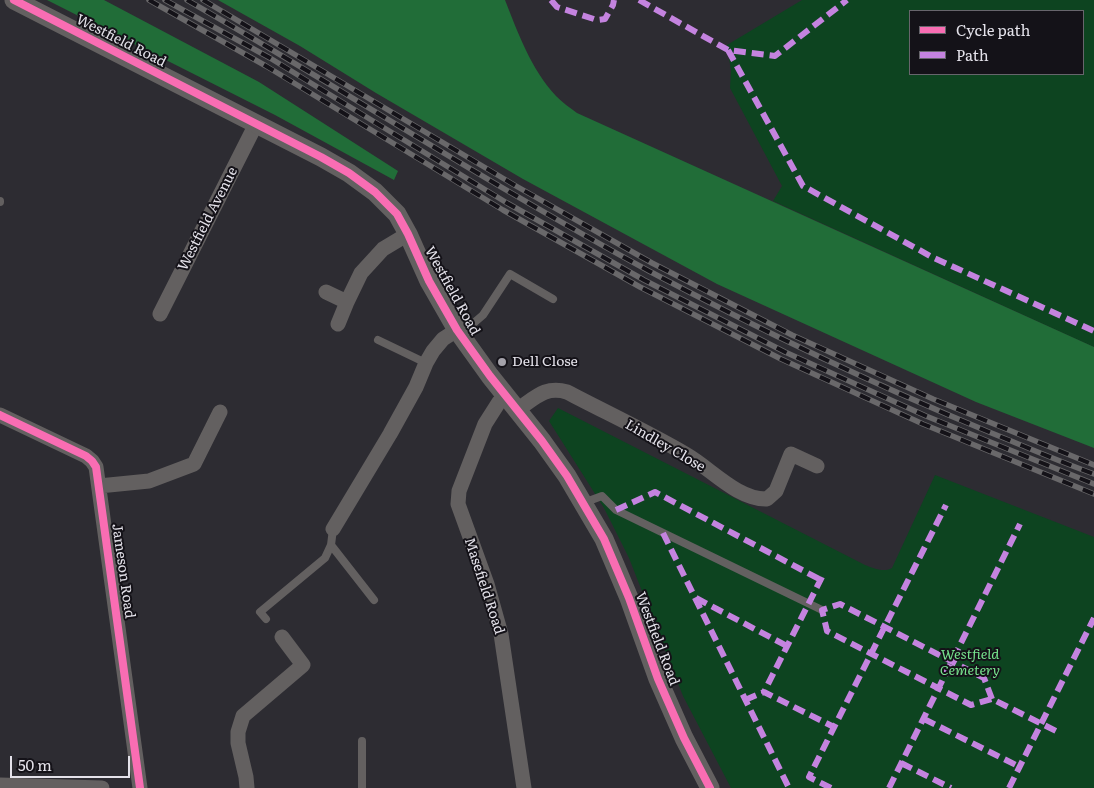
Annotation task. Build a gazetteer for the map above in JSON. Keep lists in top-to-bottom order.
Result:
{
  "streets": {
    "street": [
      "Westfield Road",
      "Westfield Avenue",
      "Lindley Close",
      "Jameson Road",
      "Masefield Road"
    ]
  },
  "crossings": [
    ["Westfield Road", "Westfield Avenue"],
    ["Westfield Road", "Lindley Close"],
    ["Westfield Road", "Masefield Road"],
    ["Lindley Close", "Masefield Road"]
  ],
  "parks": ["Westfield Cemetery"],
  "places": ["Dell Close"],
  "legend": ["Cycle path", "Path"],
  "scale_bar": "50 m"
}
